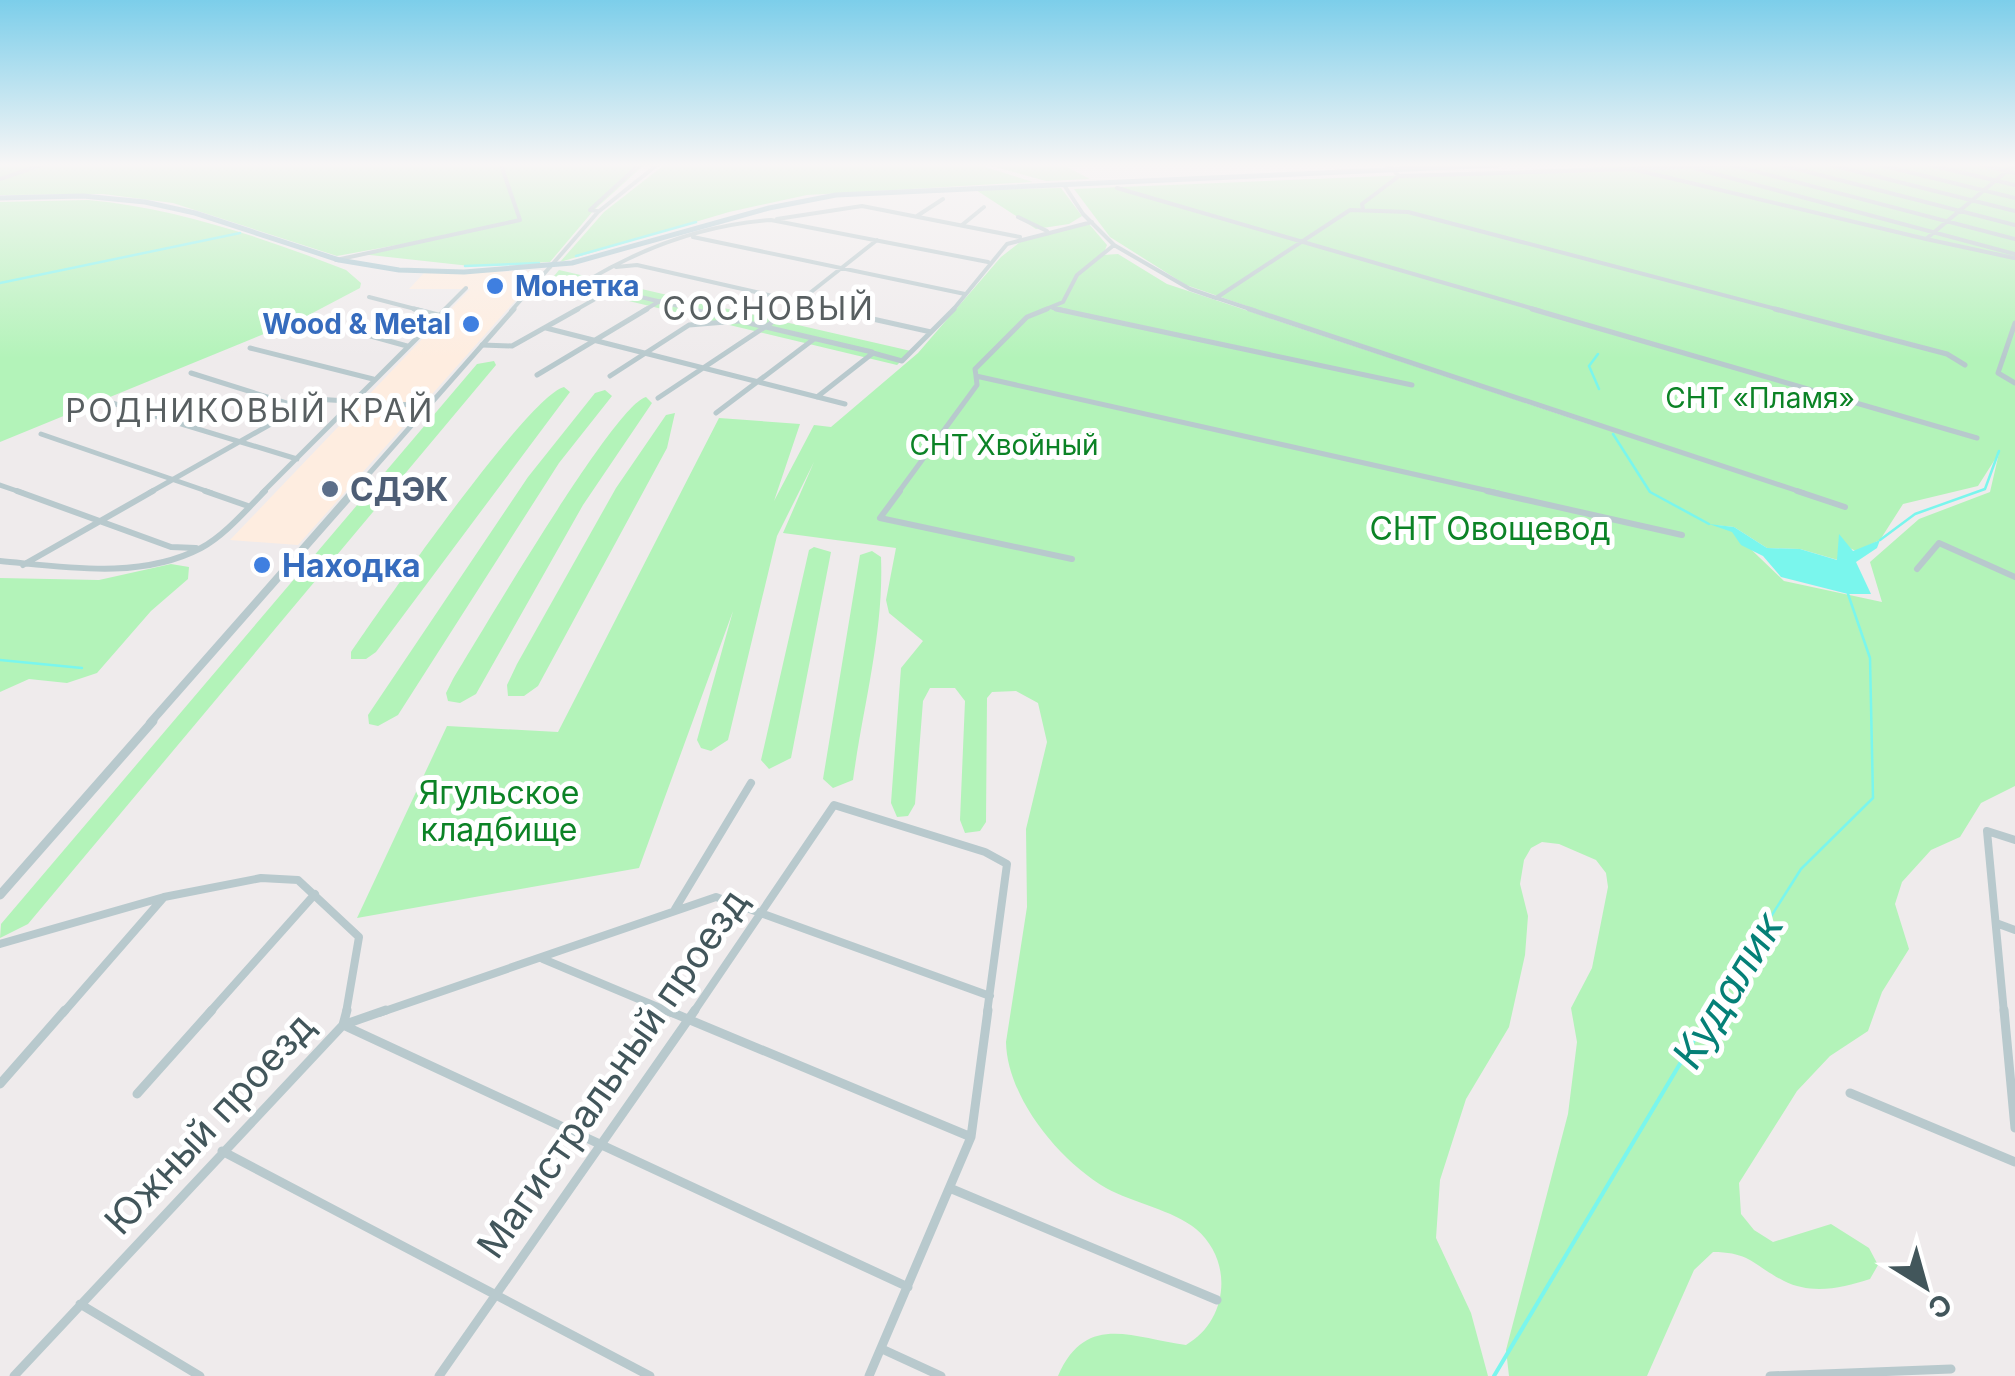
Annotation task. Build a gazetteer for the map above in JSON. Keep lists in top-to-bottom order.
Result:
{
  "streets": {
    "street": ["Магистральный проезд", "Южный проезд"]
  },
  "crossings": [
    ["Магистральный проезд", "Южный проезд"]
  ],
  "districts": ["СОСНОВЫЙ", "РОДНИКОВЫЙ КРАЙ"],
  "water": ["Кудалик"],
  "parks": [
    "СНТ «Пламя»",
    "СНТ Хвойный",
    "СНТ Овощевод",
    "Ягульское кладбище"
  ],
  "places": [
    "Монетка",
    "Wood & Metal",
    "СДЭК",
    "Находка"
  ],
  "north": "bottom right"
}
